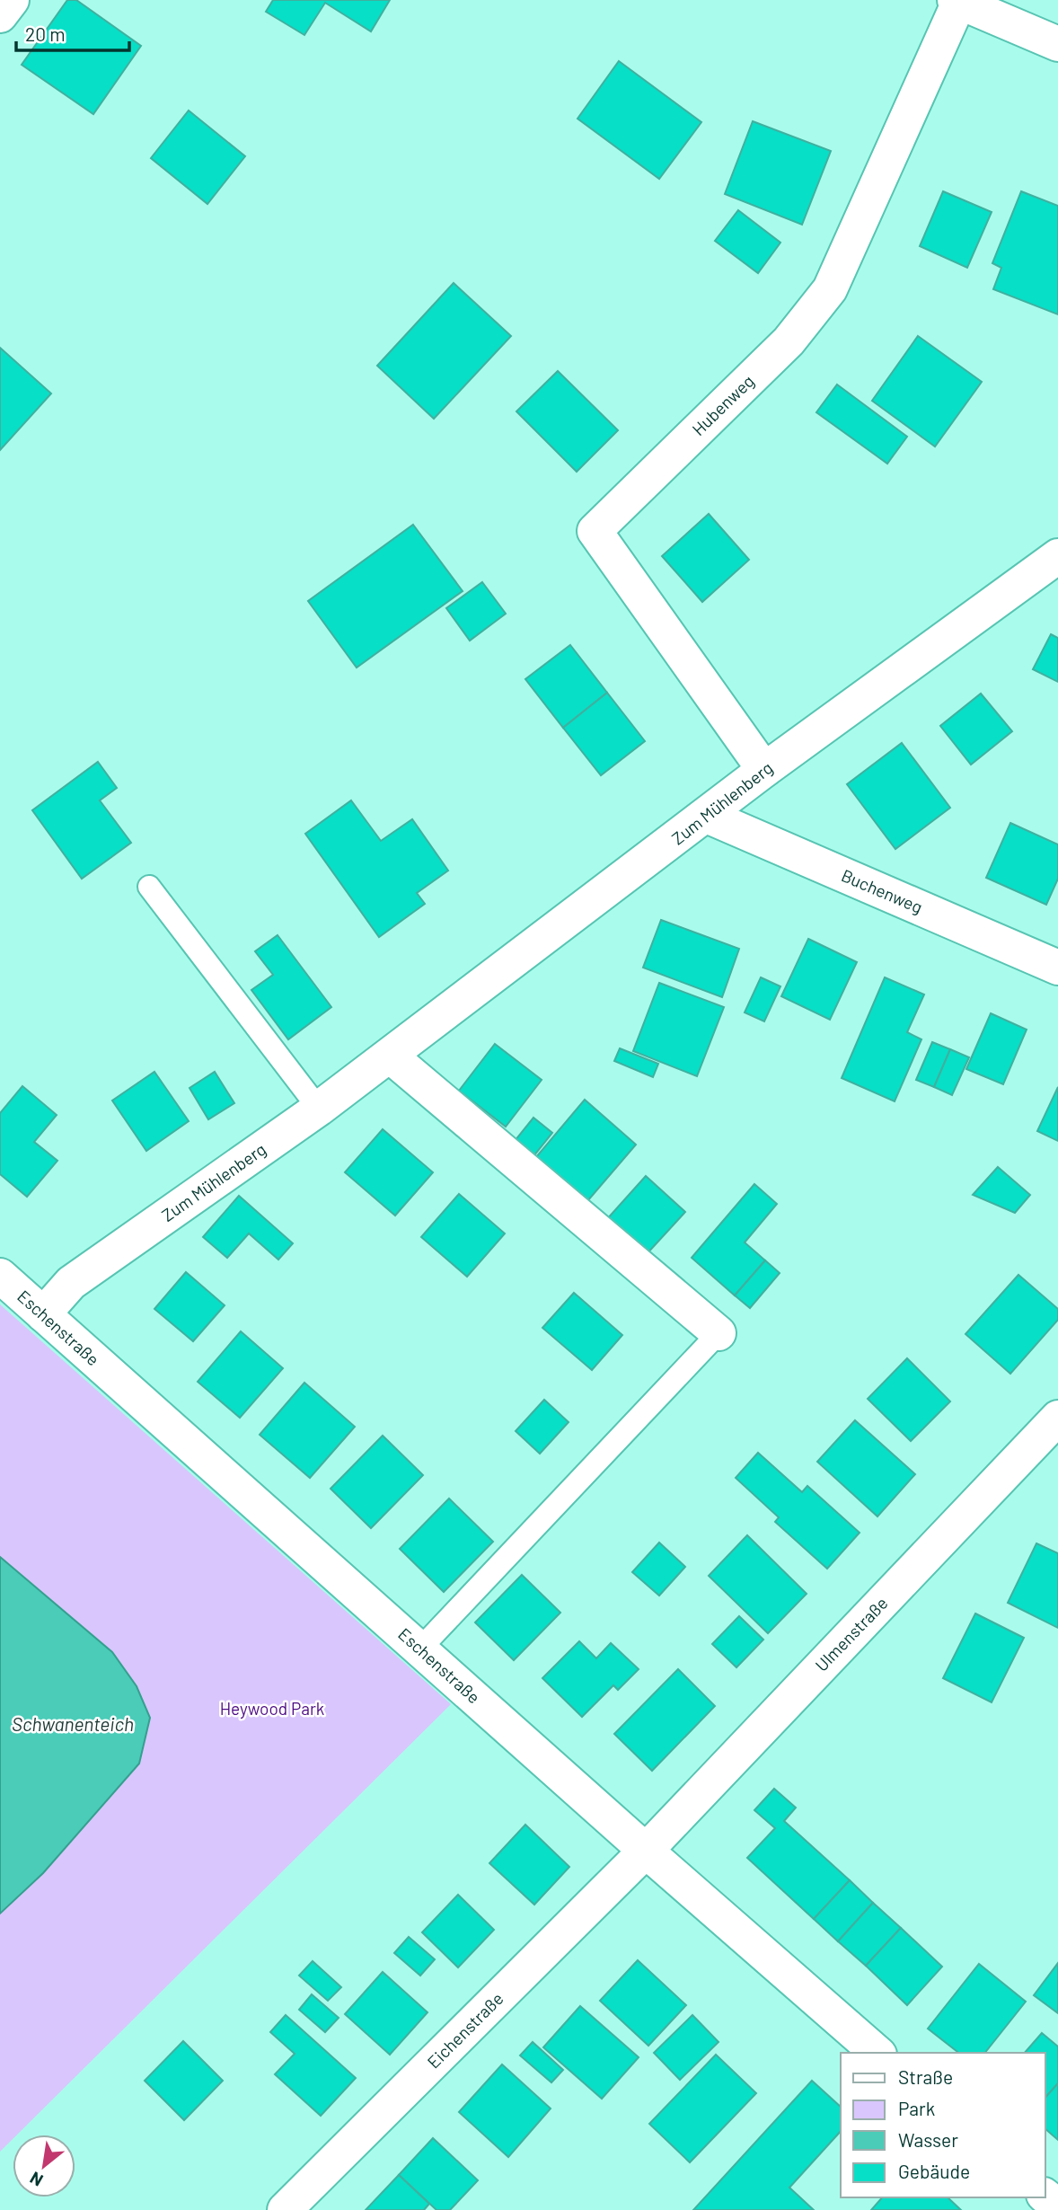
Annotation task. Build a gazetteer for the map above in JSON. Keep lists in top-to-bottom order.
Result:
{
  "streets": {
    "street": [
      "Hubenweg",
      "Zum Mühlenberg",
      "Buchenweg",
      "Eschenstraße",
      "Ulmenstraße",
      "Eichenstraße"
    ]
  },
  "crossings": [
    ["Hubenweg", "Zum Mühlenberg"],
    ["Zum Mühlenberg", "Buchenweg"],
    ["Zum Mühlenberg", "Eschenstraße"],
    ["Eschenstraße", "Ulmenstraße"],
    ["Eschenstraße", "Eichenstraße"],
    ["Ulmenstraße", "Eichenstraße"]
  ],
  "water": ["Schwanenteich"],
  "parks": ["Heywood Park"],
  "legend": [
    "Straße",
    "Park",
    "Wasser",
    "Gebäude"
  ],
  "scale_bar": "20 m",
  "north": "bottom left"
}
